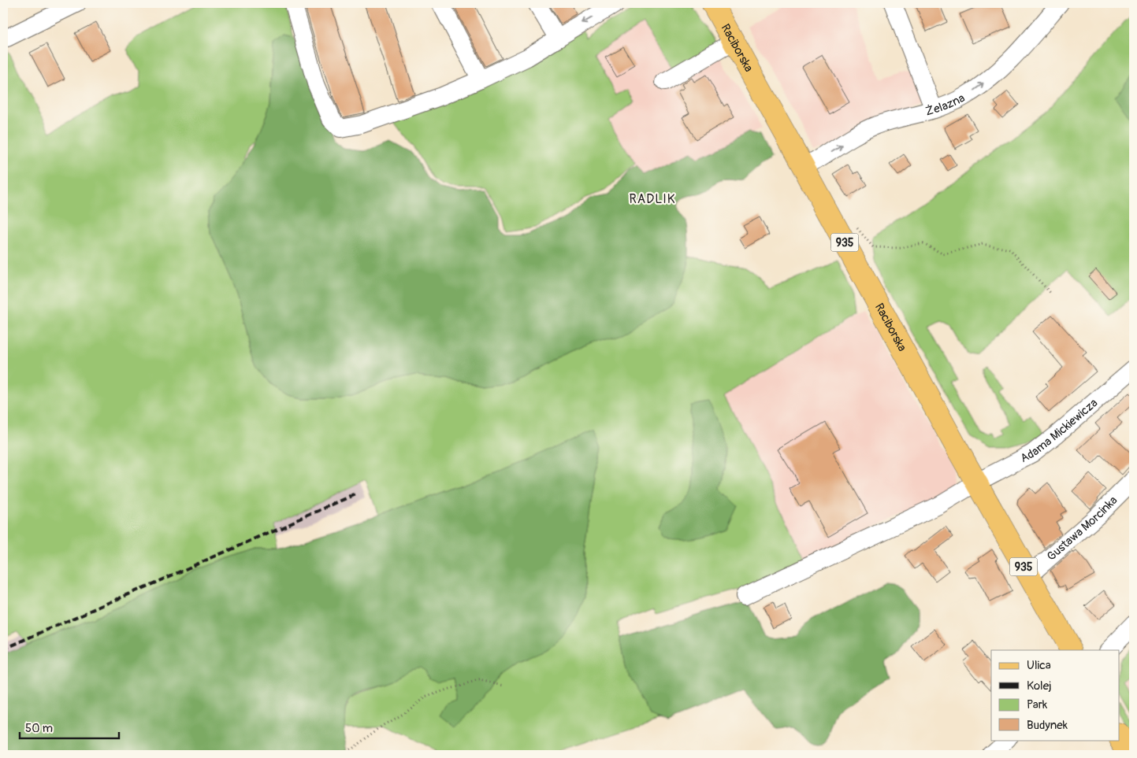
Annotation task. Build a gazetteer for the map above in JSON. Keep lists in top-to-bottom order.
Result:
{
  "streets": {
    "main road": ["Raciborska", "935"],
    "street": ["Żelazna", "Adama Mickiewicza", "Gustawa Morcinka"]
  },
  "crossings": [
    ["Raciborska", "Żelazna"],
    ["Raciborska", "Adama Mickiewicza"],
    ["Raciborska", "Gustawa Morcinka"]
  ],
  "one_way": ["Żelazna"],
  "districts": ["RADLIK"],
  "legend": [
    "Ulica",
    "Kolej",
    "Park",
    "Budynek"
  ],
  "scale_bar": "50 m"
}
